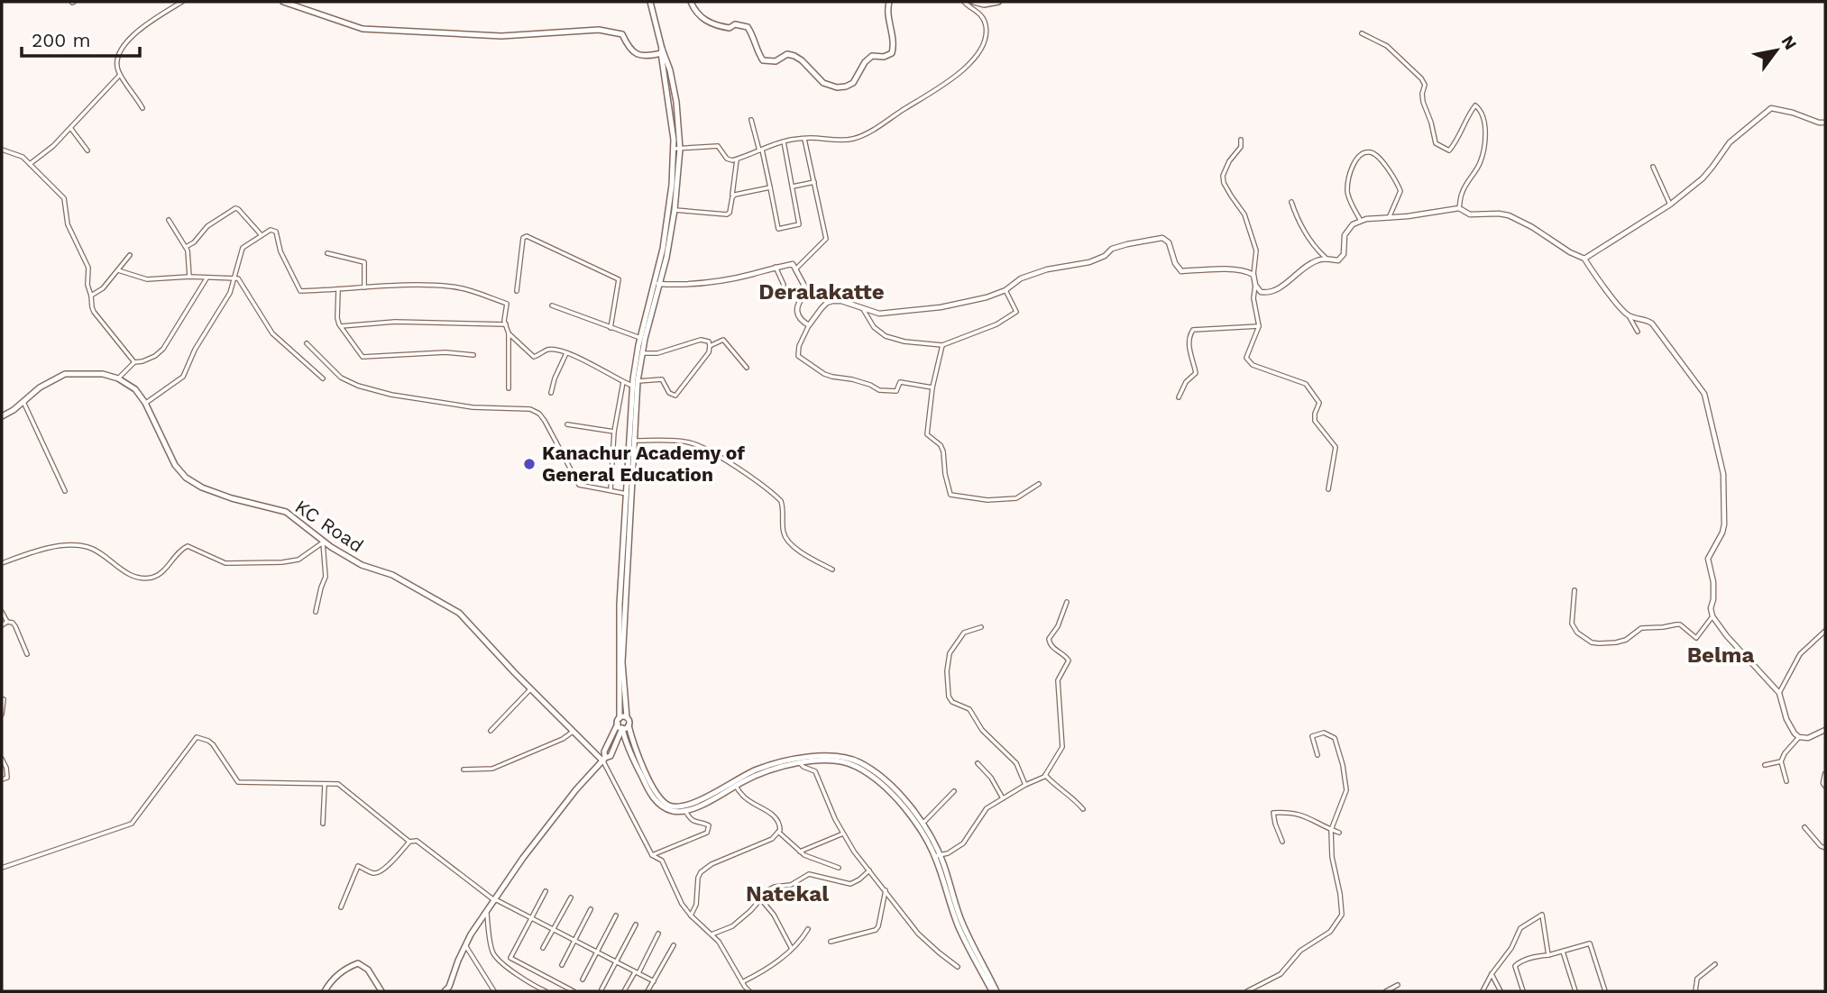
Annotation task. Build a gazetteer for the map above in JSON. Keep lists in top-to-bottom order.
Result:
{
  "streets": {
    "main road": ["KC Road"]
  },
  "districts": ["Deralakatte", "Belma", "Natekal"],
  "places": ["Kanachur Academy of General Education"],
  "scale_bar": "200 m",
  "north": "top right"
}
